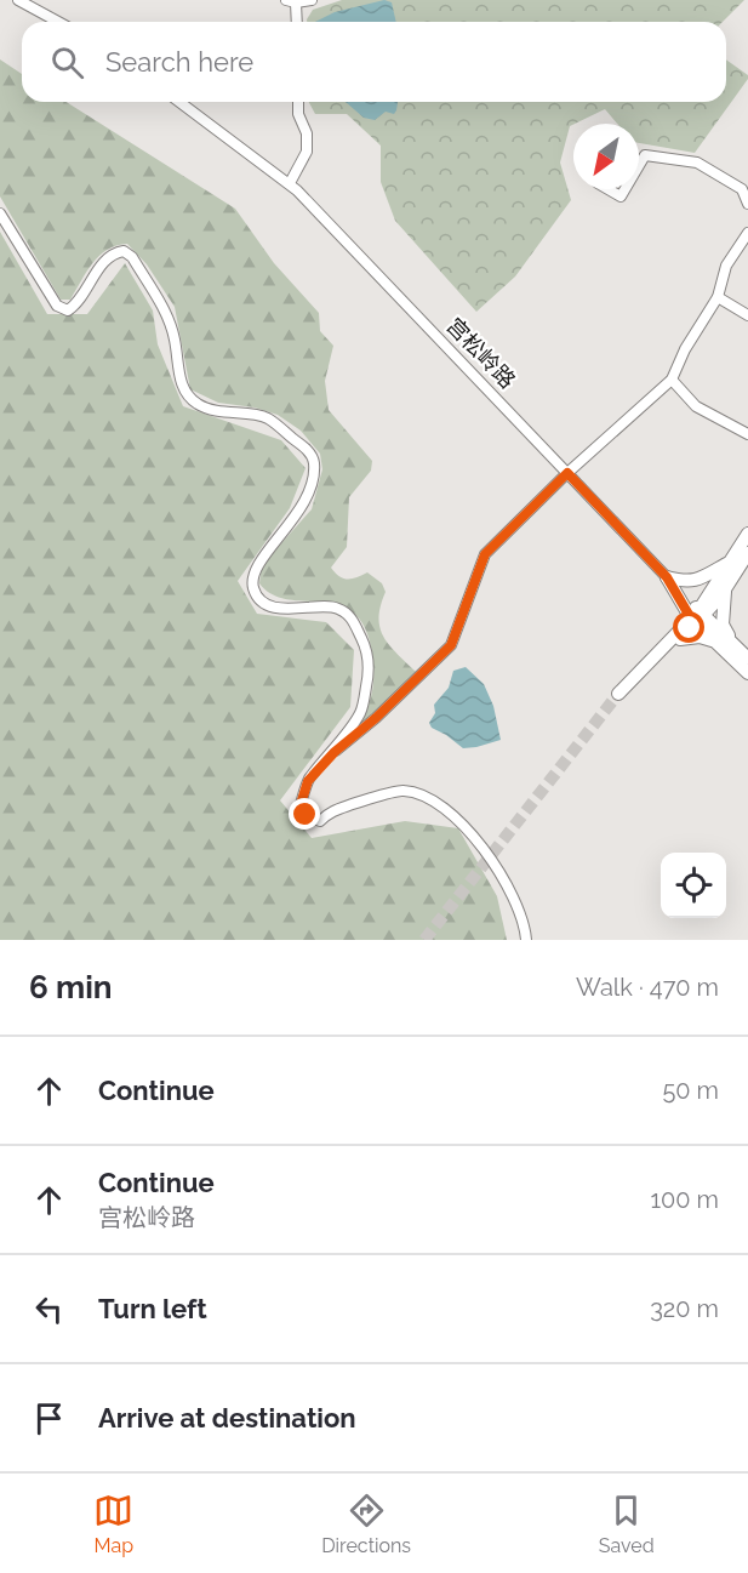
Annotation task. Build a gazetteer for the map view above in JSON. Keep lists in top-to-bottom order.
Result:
{
  "streets": {
    "main road": ["宫松岭路"]
  },
  "north": "bottom left",
  "page": {
    "search": "Search here",
    "heading": ["6 min", "Walk · 470 m"],
    "list": [
      ["Continue", "50 m"],
      ["Continue", "宫松岭路", "100 m"],
      ["Turn left", "320 m"],
      "Arrive at destination"
    ],
    "nav": ["Map", "Directions", "Saved"]
  }
}
